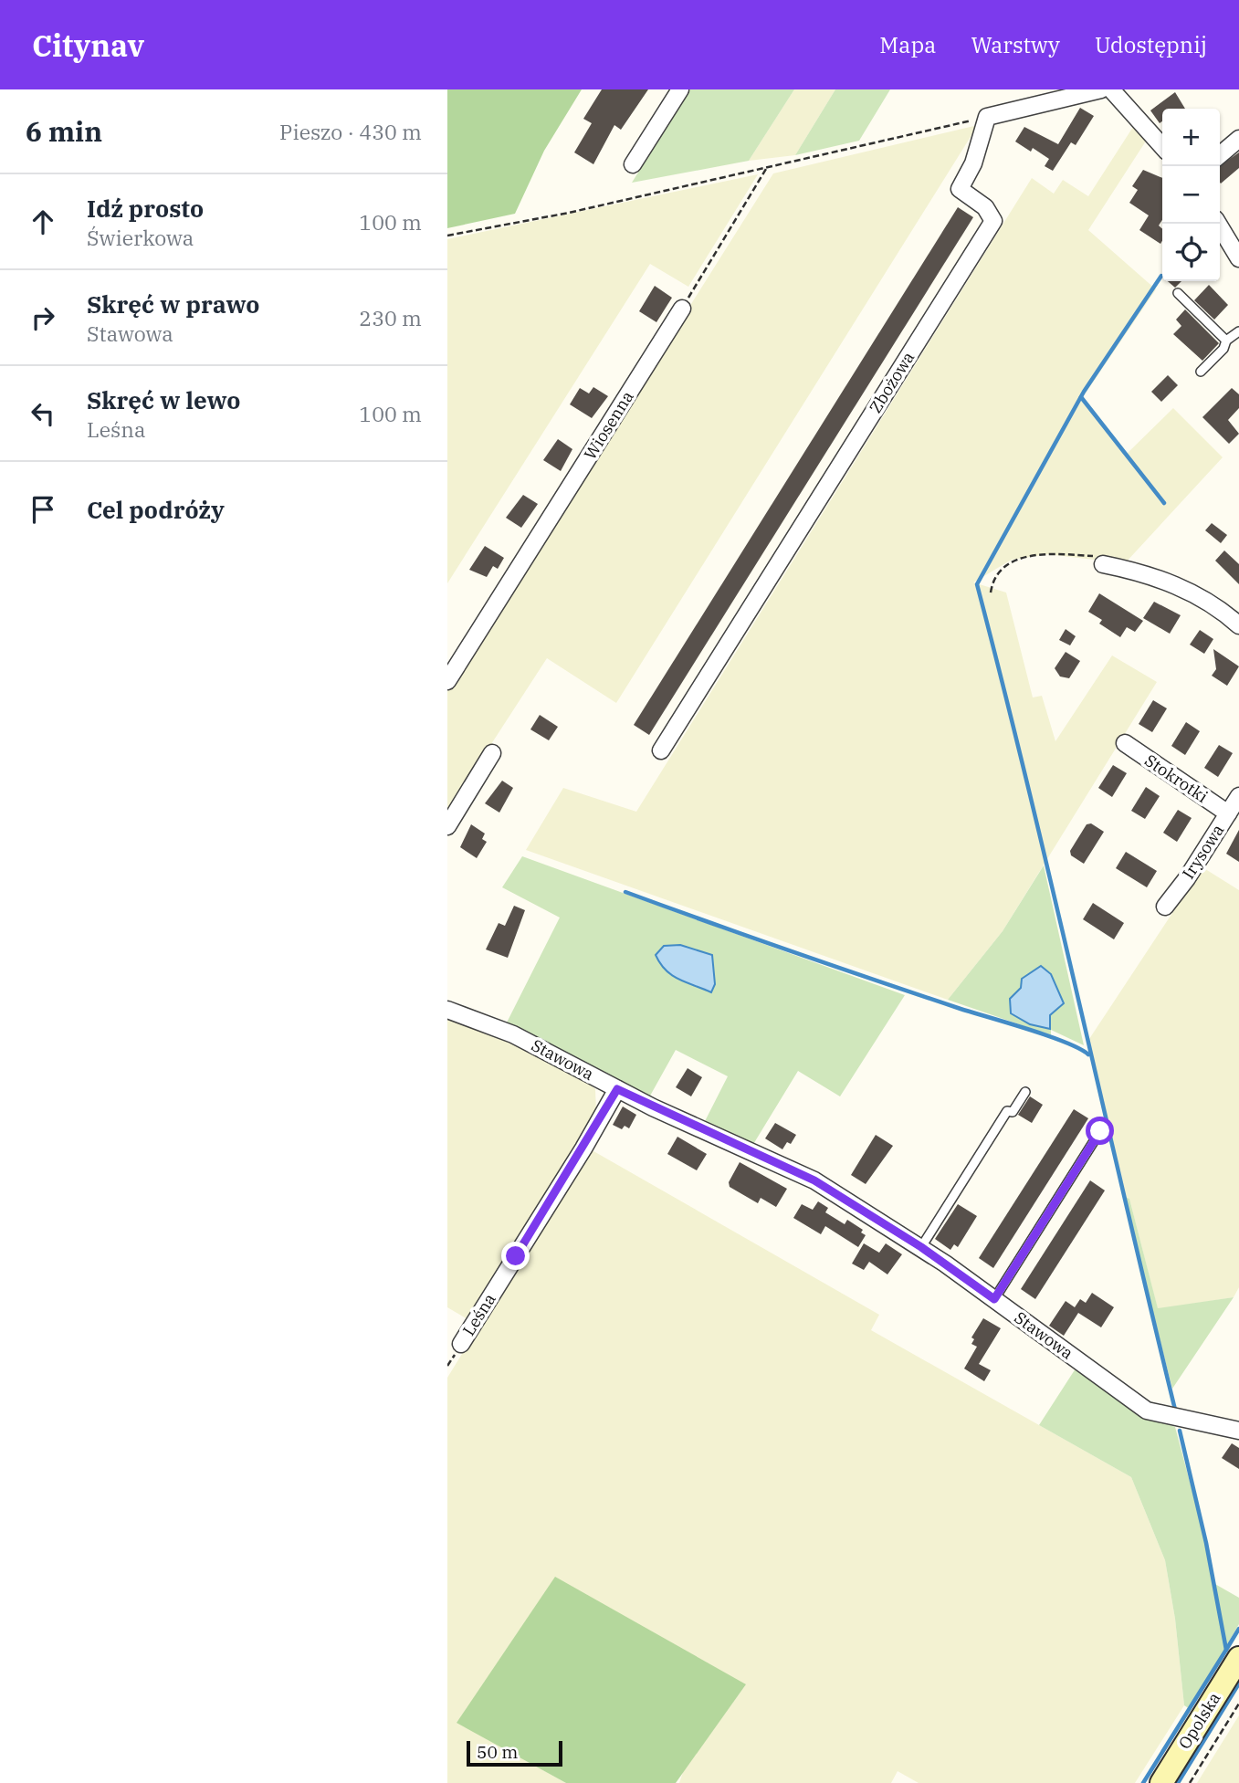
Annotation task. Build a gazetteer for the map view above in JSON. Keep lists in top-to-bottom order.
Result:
{
  "streets": {
    "main road": ["Opolska"],
    "street": [
      "Zbożowa",
      "Wiosenna",
      "Stokrotki",
      "Irysowa",
      "Stawowa",
      "Leśna"
    ]
  },
  "crossings": [
    ["Stokrotki", "Irysowa"],
    ["Stawowa", "Leśna"]
  ],
  "scale_bar": "50 m",
  "page": {
    "header": "Citynav",
    "nav": ["Mapa", "Warstwy", "Udostępnij"],
    "heading": ["6 min", "Pieszo · 430 m"],
    "map_buttons": ["+", "−"],
    "list": [
      ["Idź prosto", "Świerkowa", "100 m"],
      ["Skręć w prawo", "Stawowa", "230 m"],
      ["Skręć w lewo", "Leśna", "100 m"],
      "Cel podróży"
    ],
    "scale": "50 m"
  }
}
